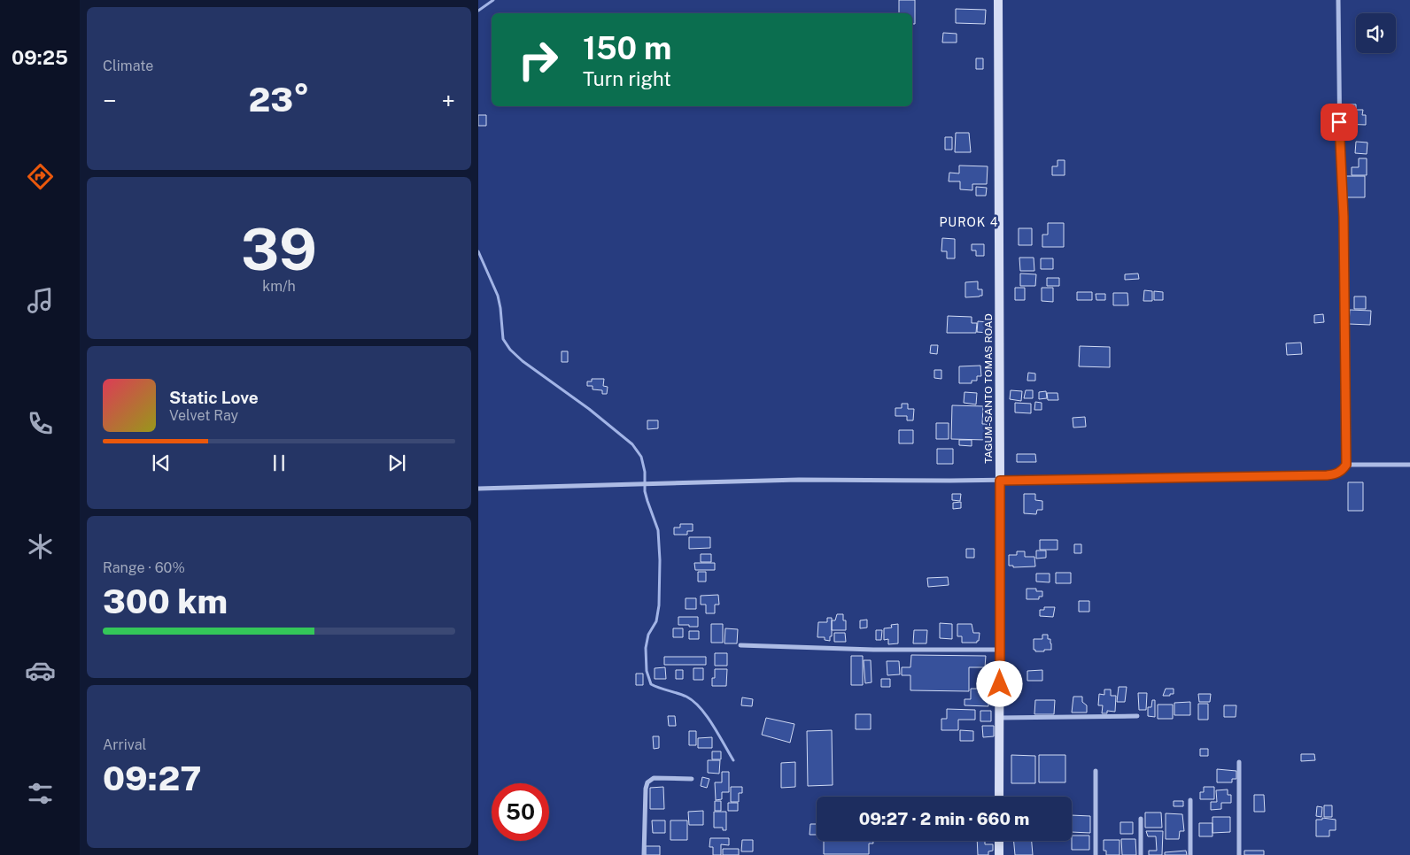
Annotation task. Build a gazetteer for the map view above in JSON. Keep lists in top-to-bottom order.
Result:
{
  "streets": {
    "main road": ["TAGUM-SANTO TOMAS ROAD"]
  },
  "districts": ["PUROK 4"],
  "page": {
    "tabs": "09:25",
    "tile": [
      "Climate",
      ["39", "km/h"],
      ["Range · 60%", "300 km"],
      ["Arrival", "09:27"]
    ],
    "turn": ["150 m", "Turn right"],
    "heat": ["−", "23°", "+"],
    "song": ["Static Love", "Velvet Ray"],
    "limit": "50",
    "trip": "09:27 · 2 min · 660 m"
  }
}
